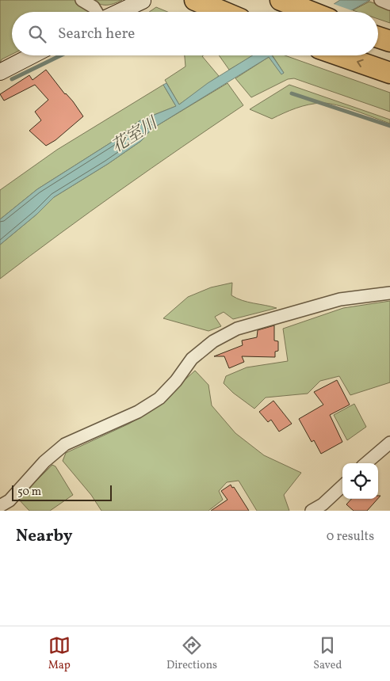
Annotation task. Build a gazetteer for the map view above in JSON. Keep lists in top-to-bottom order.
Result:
{
  "water": ["花室川"],
  "scale_bar": "50 m",
  "page": {
    "search": "Search here",
    "scale": "50 m",
    "heading": ["Nearby", "0 results"],
    "nav": ["Map", "Directions", "Saved"]
  }
}
